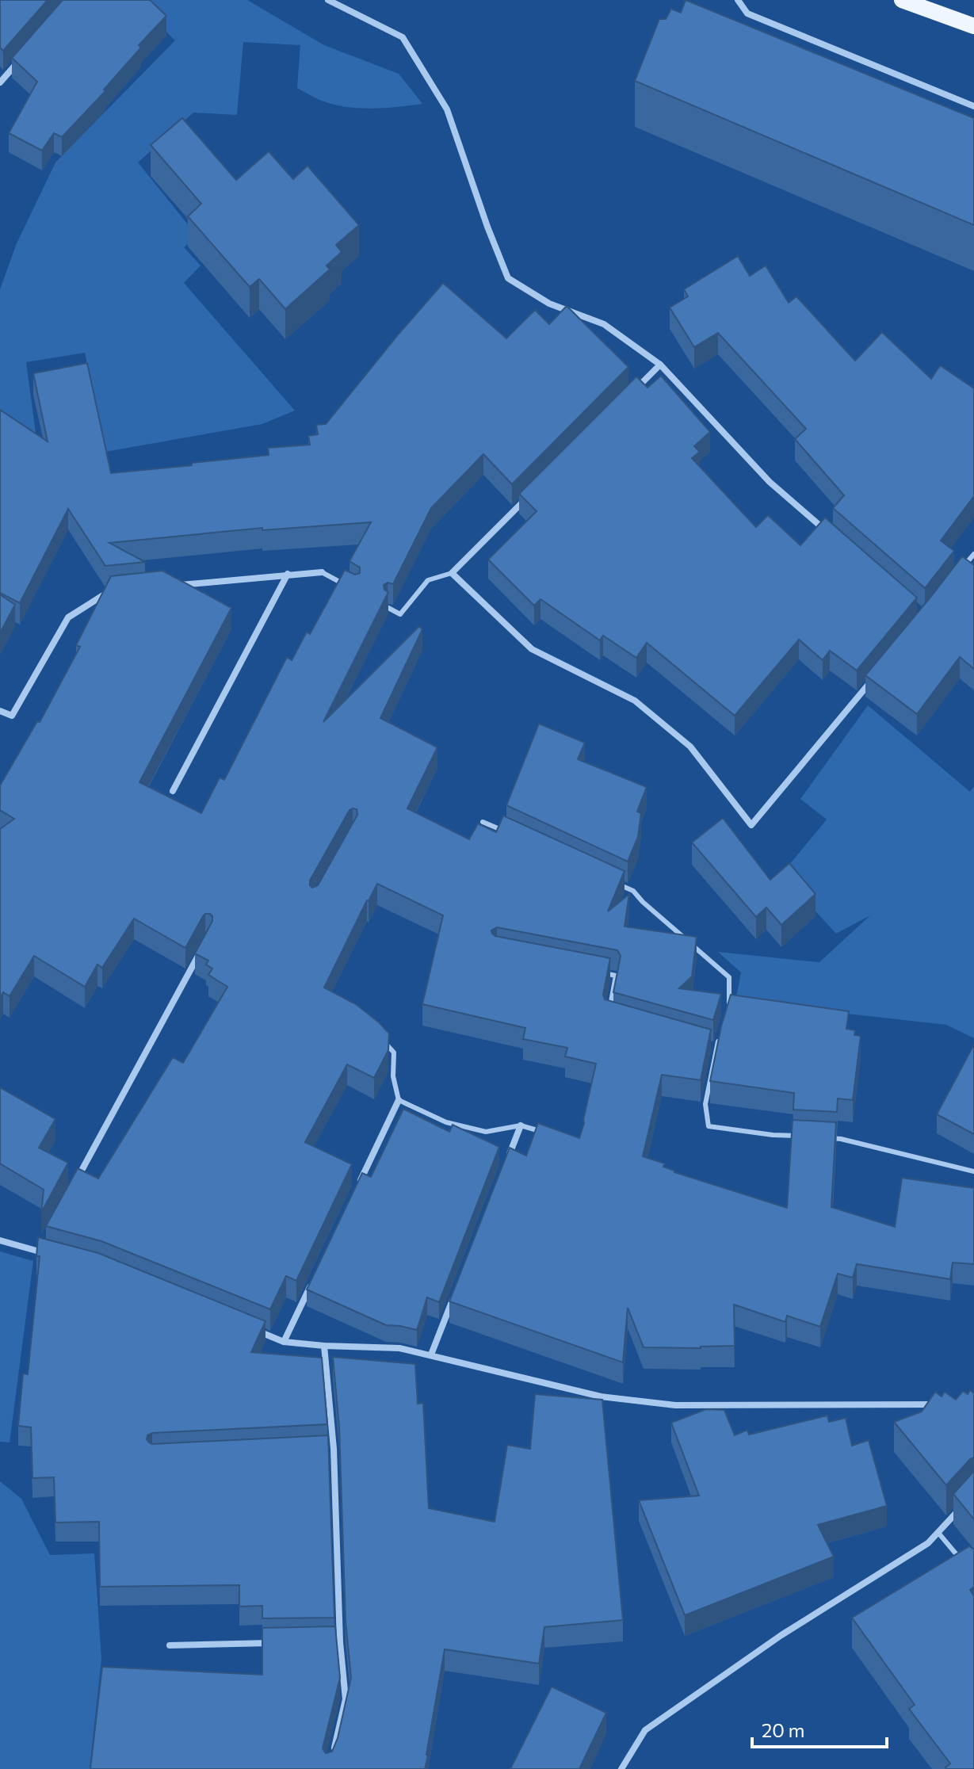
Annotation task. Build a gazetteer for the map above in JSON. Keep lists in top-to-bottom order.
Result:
{
  "scale_bar": "20 m"
}
